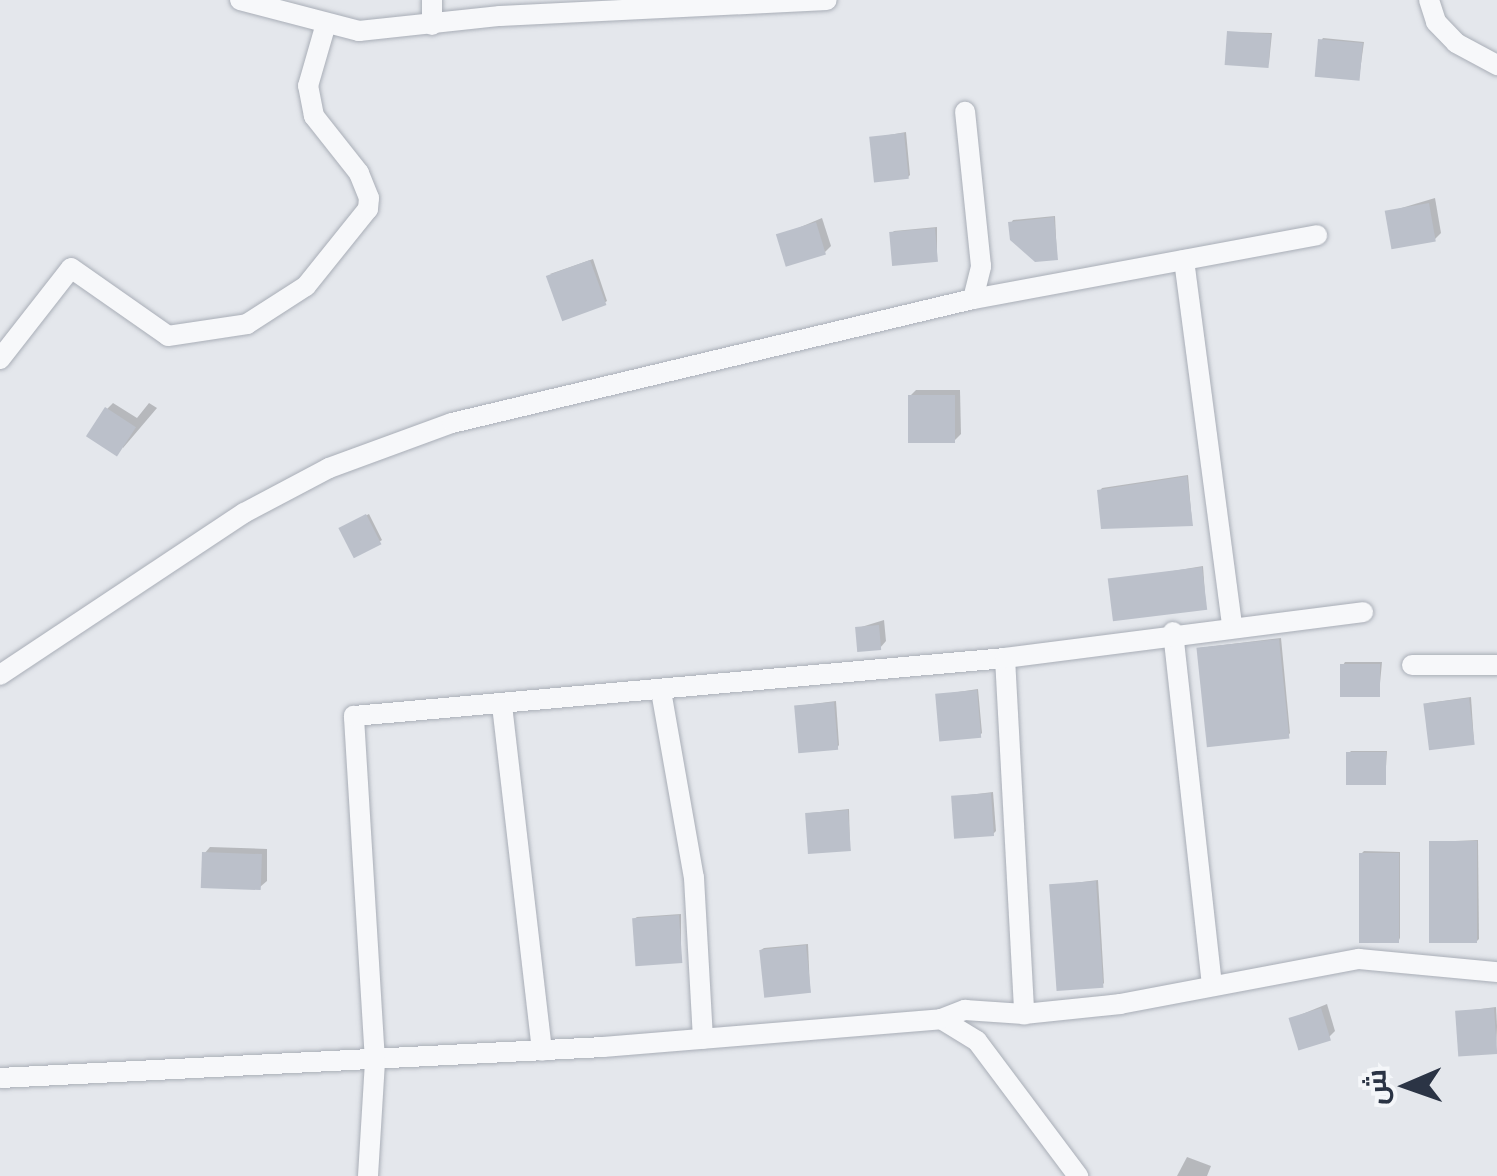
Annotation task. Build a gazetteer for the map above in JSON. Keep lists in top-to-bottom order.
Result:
{
  "north": "left"
}
